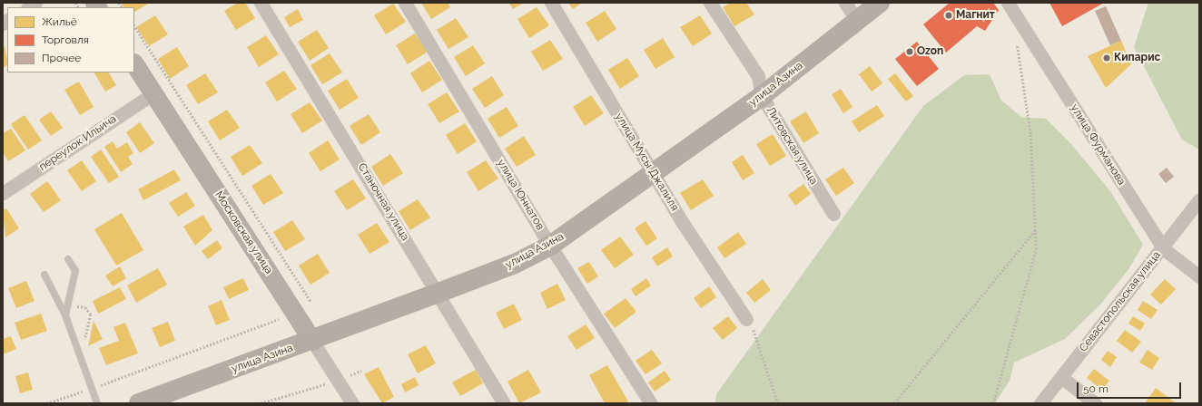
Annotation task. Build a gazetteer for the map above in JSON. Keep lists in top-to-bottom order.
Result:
{
  "streets": {
    "main road": ["улица Азина"],
    "street": [
      "переулок Ильича",
      "улица Фурманова",
      "Литовская улица",
      "улица Мусы Джалиля",
      "улица Юннатов",
      "Станочная улица",
      "Московская улица",
      "Севастопольская улица"
    ]
  },
  "crossings": [
    ["улица Азина", "Литовская улица"],
    ["улица Азина", "улица Мусы Джалиля"],
    ["улица Азина", "улица Юннатов"],
    ["улица Азина", "Станочная улица"],
    ["улица Азина", "Московская улица"],
    ["переулок Ильича", "Московская улица"],
    ["улица Фурманова", "Севастопольская улица"]
  ],
  "places": ["Магнит", "Ozon", "Кипарис"],
  "legend": ["Жильё", "Торговля", "Прочее"],
  "scale_bar": "50 m"
}
